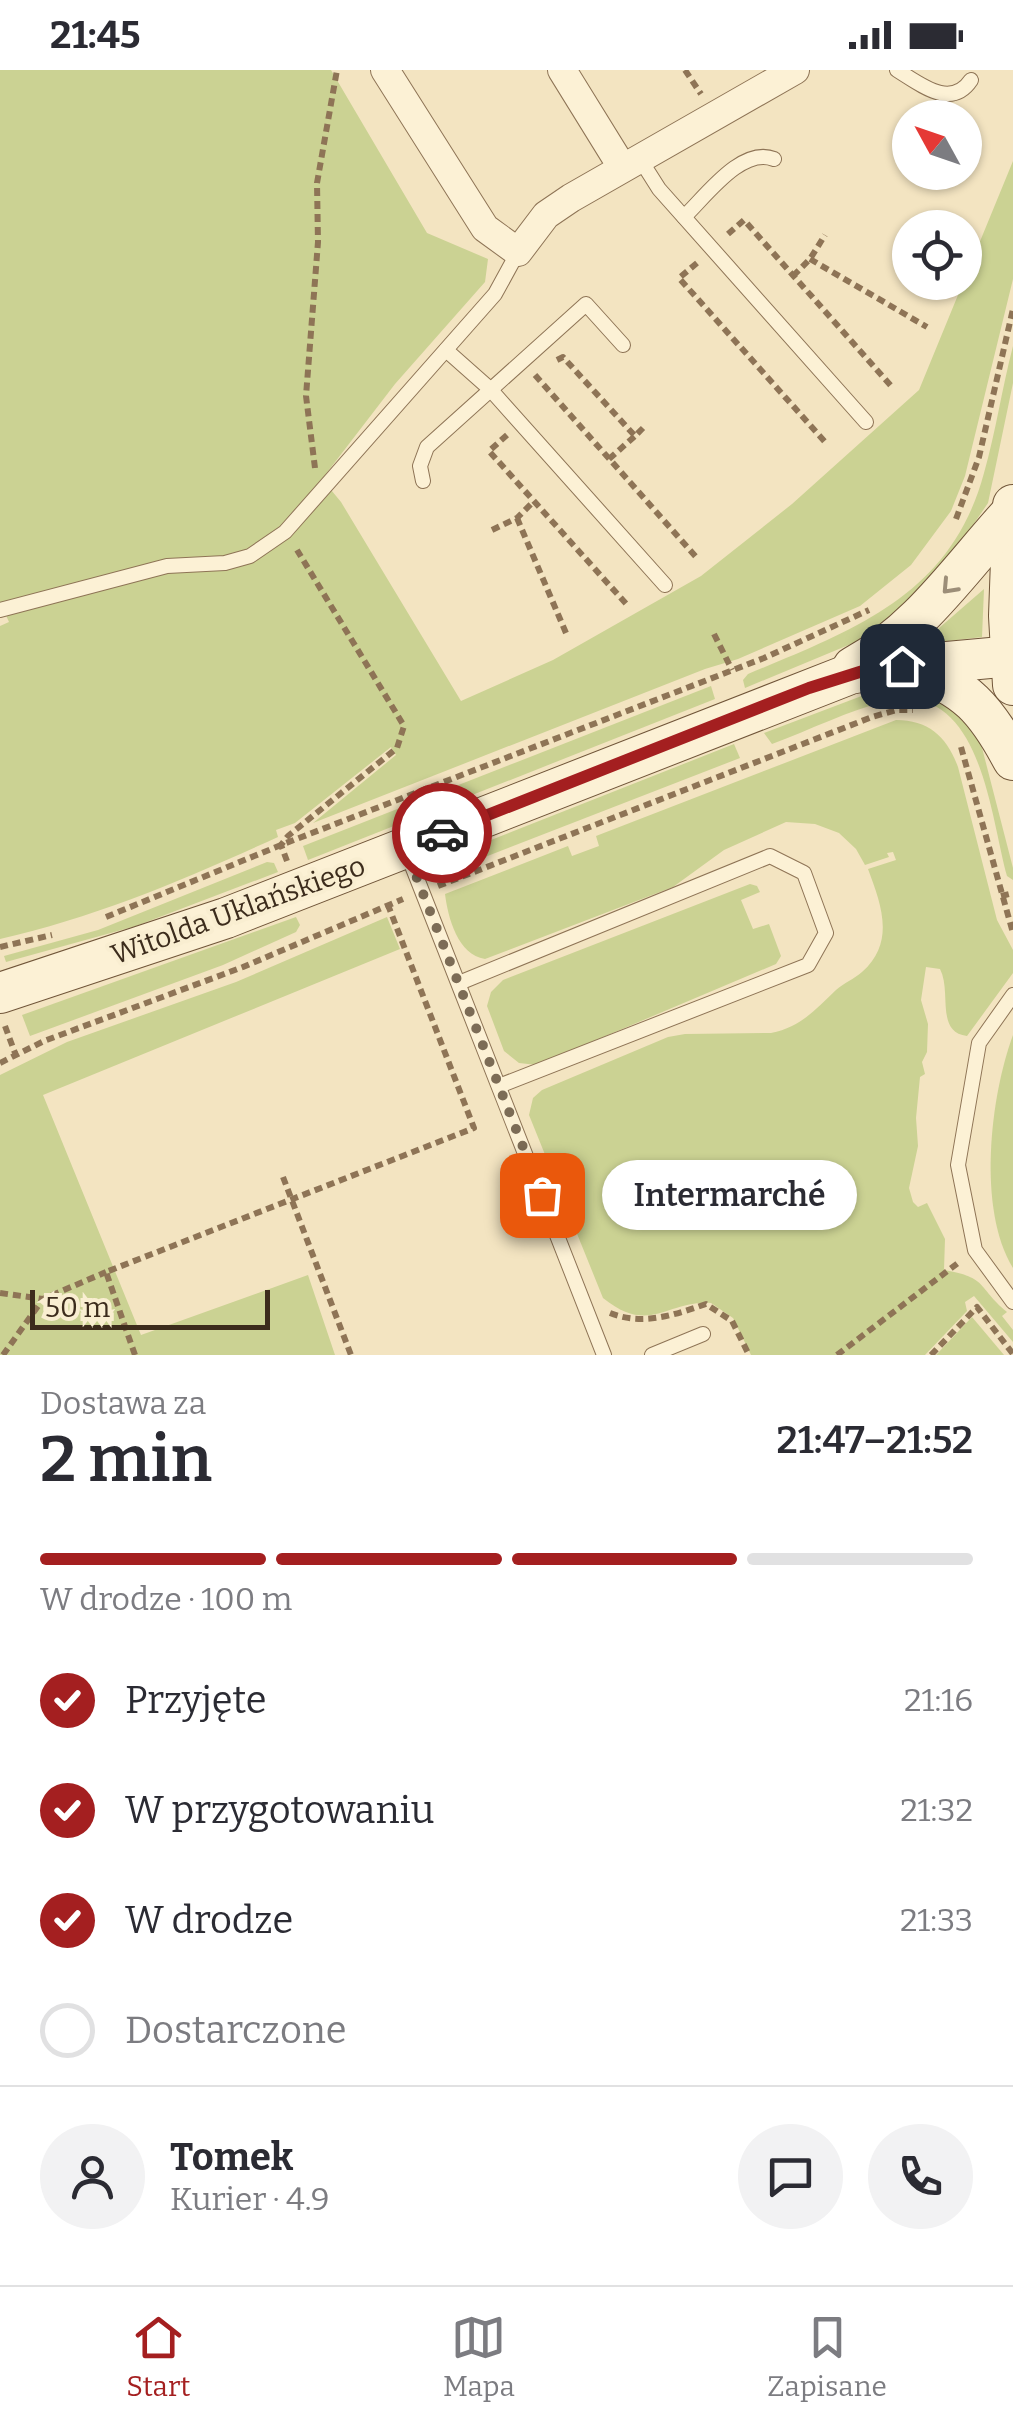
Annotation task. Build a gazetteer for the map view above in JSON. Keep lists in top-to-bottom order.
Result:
{
  "streets": {
    "street": ["Witolda Uklańskiego"]
  },
  "places": ["Intermarché"],
  "scale_bar": "50 m",
  "north": "top left",
  "page": {
    "status": "21:45",
    "bubble": "Intermarché",
    "scale": "50 m",
    "heading": ["2 min", "Dostawa za", "21:47–21:52"],
    "panel": ["Tomek", "Kurier · 4.9"],
    "bar": "W drodze · 100 m",
    "list": [
      ["Przyjęte", "21:16"],
      ["W przygotowaniu", "21:32"],
      ["W drodze", "21:33"],
      "Dostarczone"
    ],
    "tabs": ["Start", "Mapa", "Zapisane"]
  }
}
